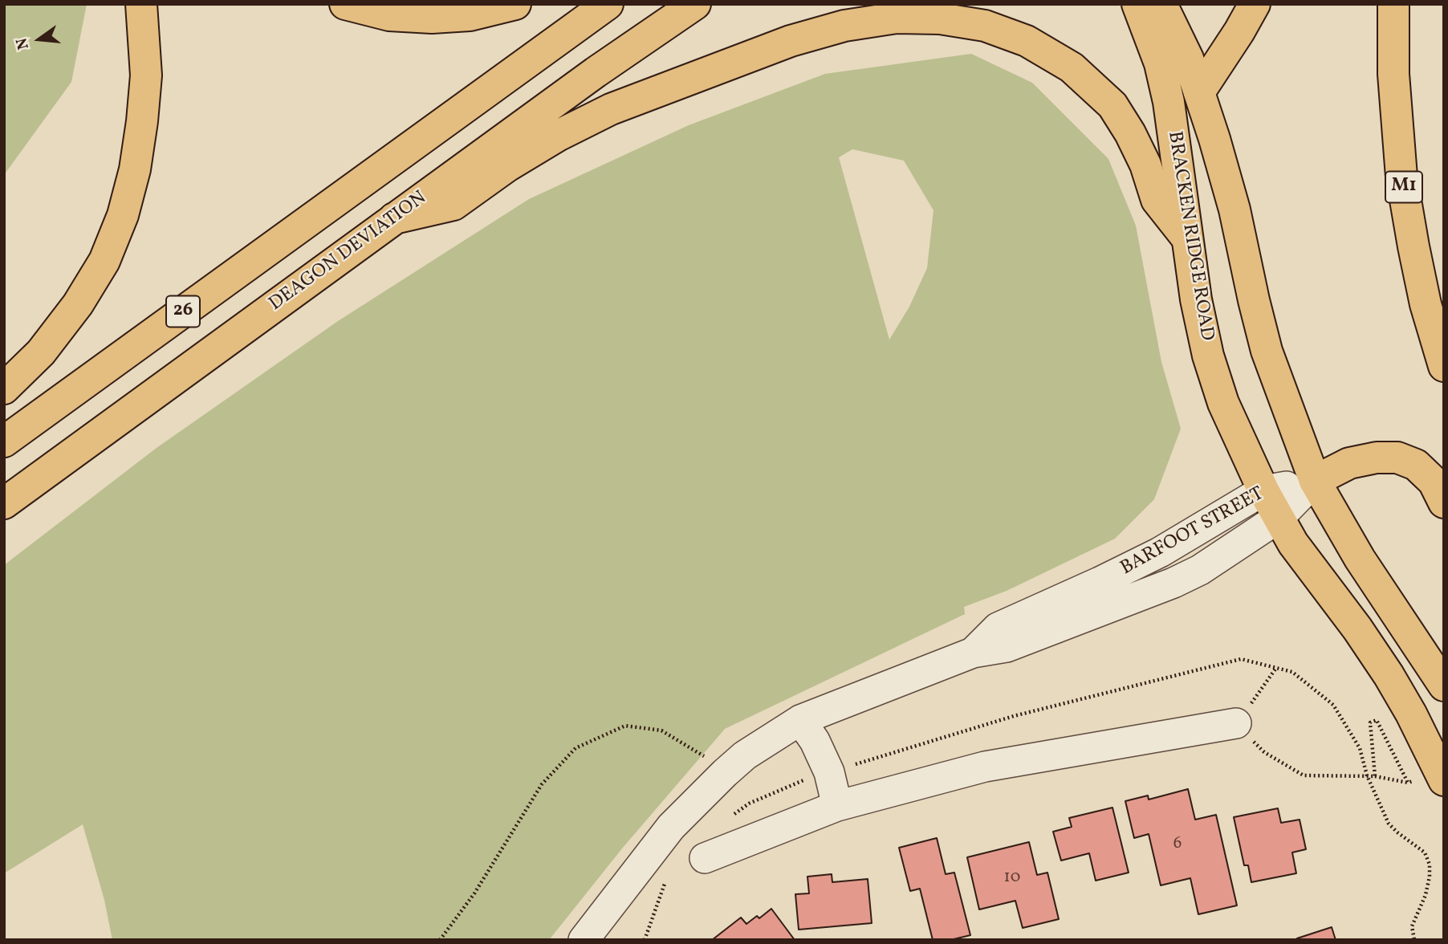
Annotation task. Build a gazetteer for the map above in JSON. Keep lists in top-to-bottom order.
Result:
{
  "streets": {
    "main road": [
      "M1",
      "BRACKEN RIDGE ROAD",
      "DEAGON DEVIATION",
      "26"
    ],
    "street": ["BARFOOT STREET"]
  },
  "crossings": [
    ["BRACKEN RIDGE ROAD", "BARFOOT STREET"]
  ],
  "house_numbers": ["6", "10"],
  "north": "left"
}
